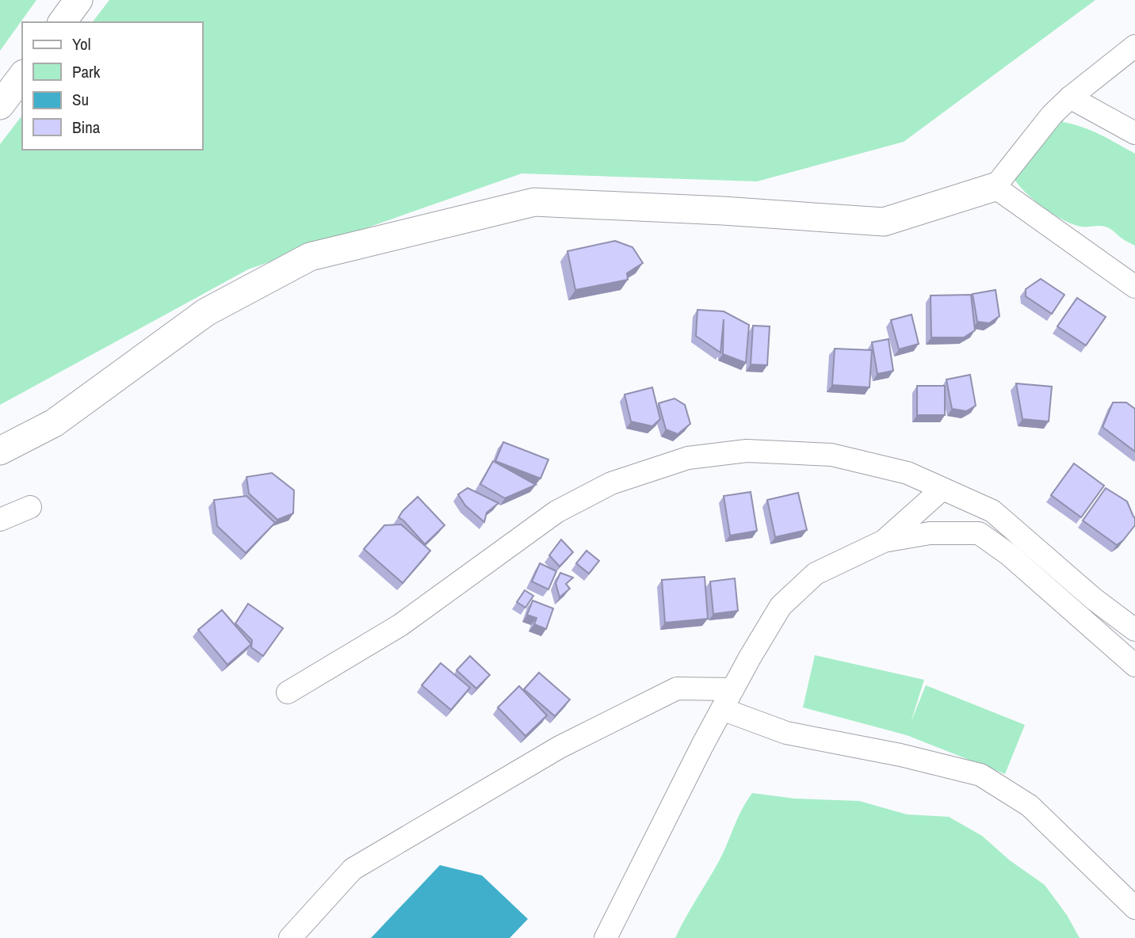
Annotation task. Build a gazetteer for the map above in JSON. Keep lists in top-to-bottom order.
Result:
{
  "legend": [
    "Yol",
    "Park",
    "Su",
    "Bina"
  ]
}
